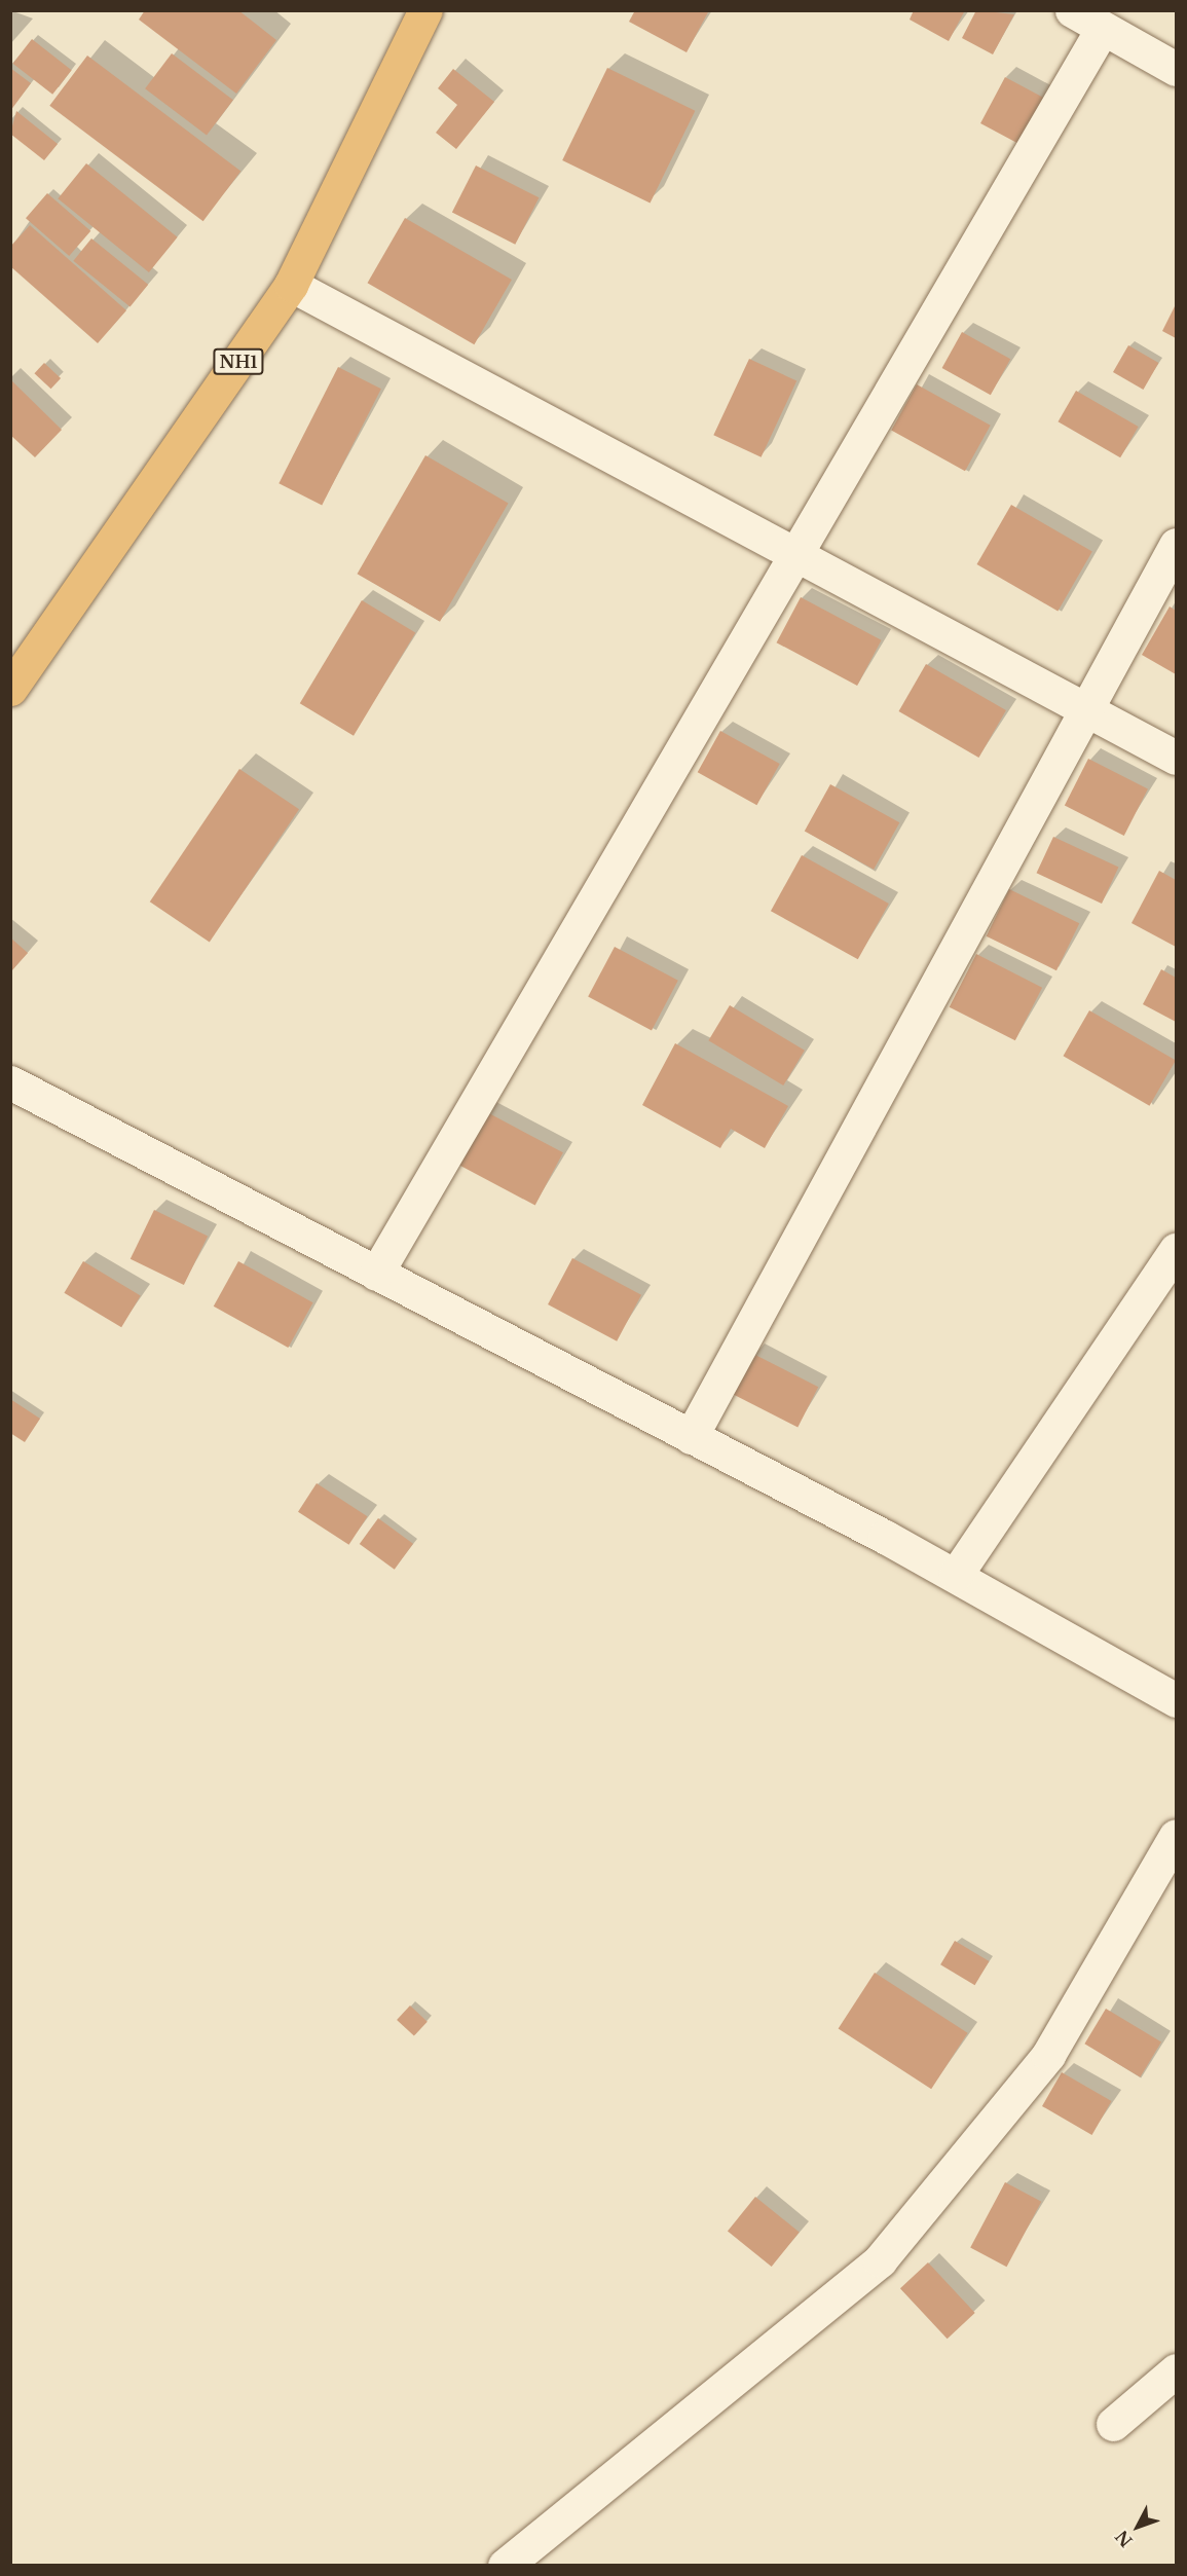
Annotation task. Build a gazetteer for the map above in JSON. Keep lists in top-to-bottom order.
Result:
{
  "streets": {
    "highway": ["NH1"]
  },
  "north": "bottom left"
}
